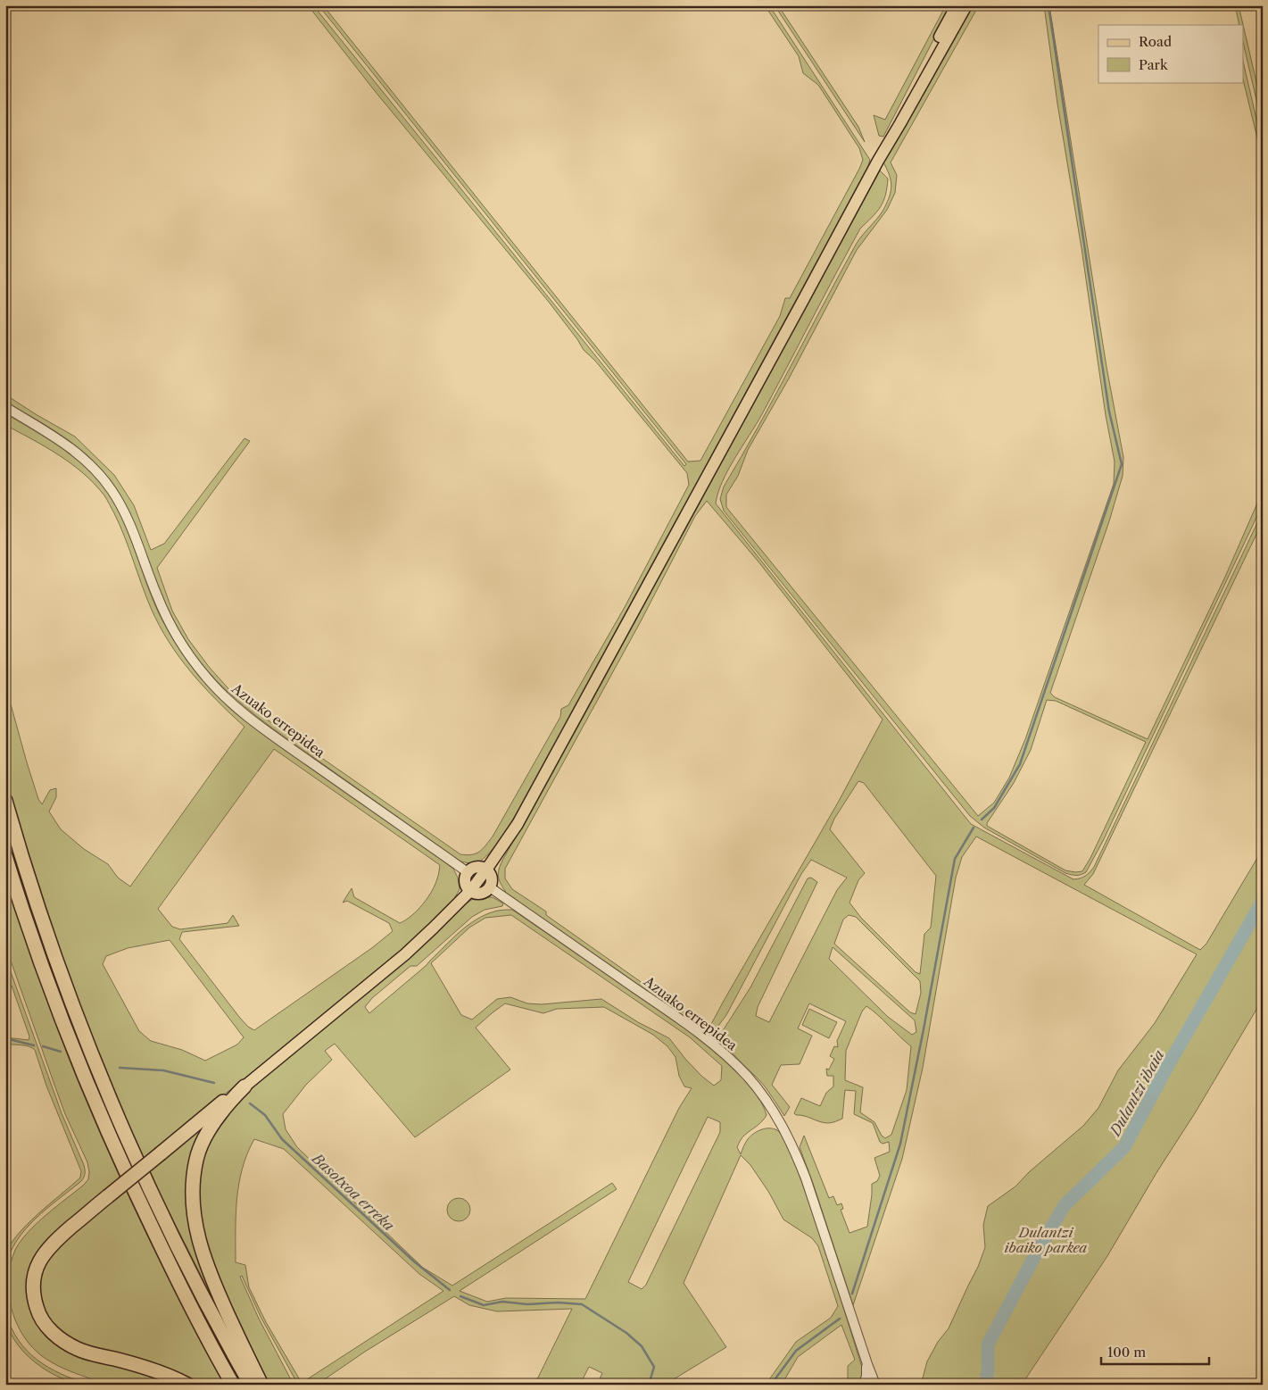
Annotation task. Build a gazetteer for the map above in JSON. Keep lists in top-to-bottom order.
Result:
{
  "streets": {
    "street": ["Azuako errepidea"]
  },
  "water": ["Dulantzi ibaia", "Basotxoa erreka"],
  "parks": ["Dulantzi ibaiko parkea"],
  "legend": ["Road", "Park"],
  "scale_bar": "100 m"
}
